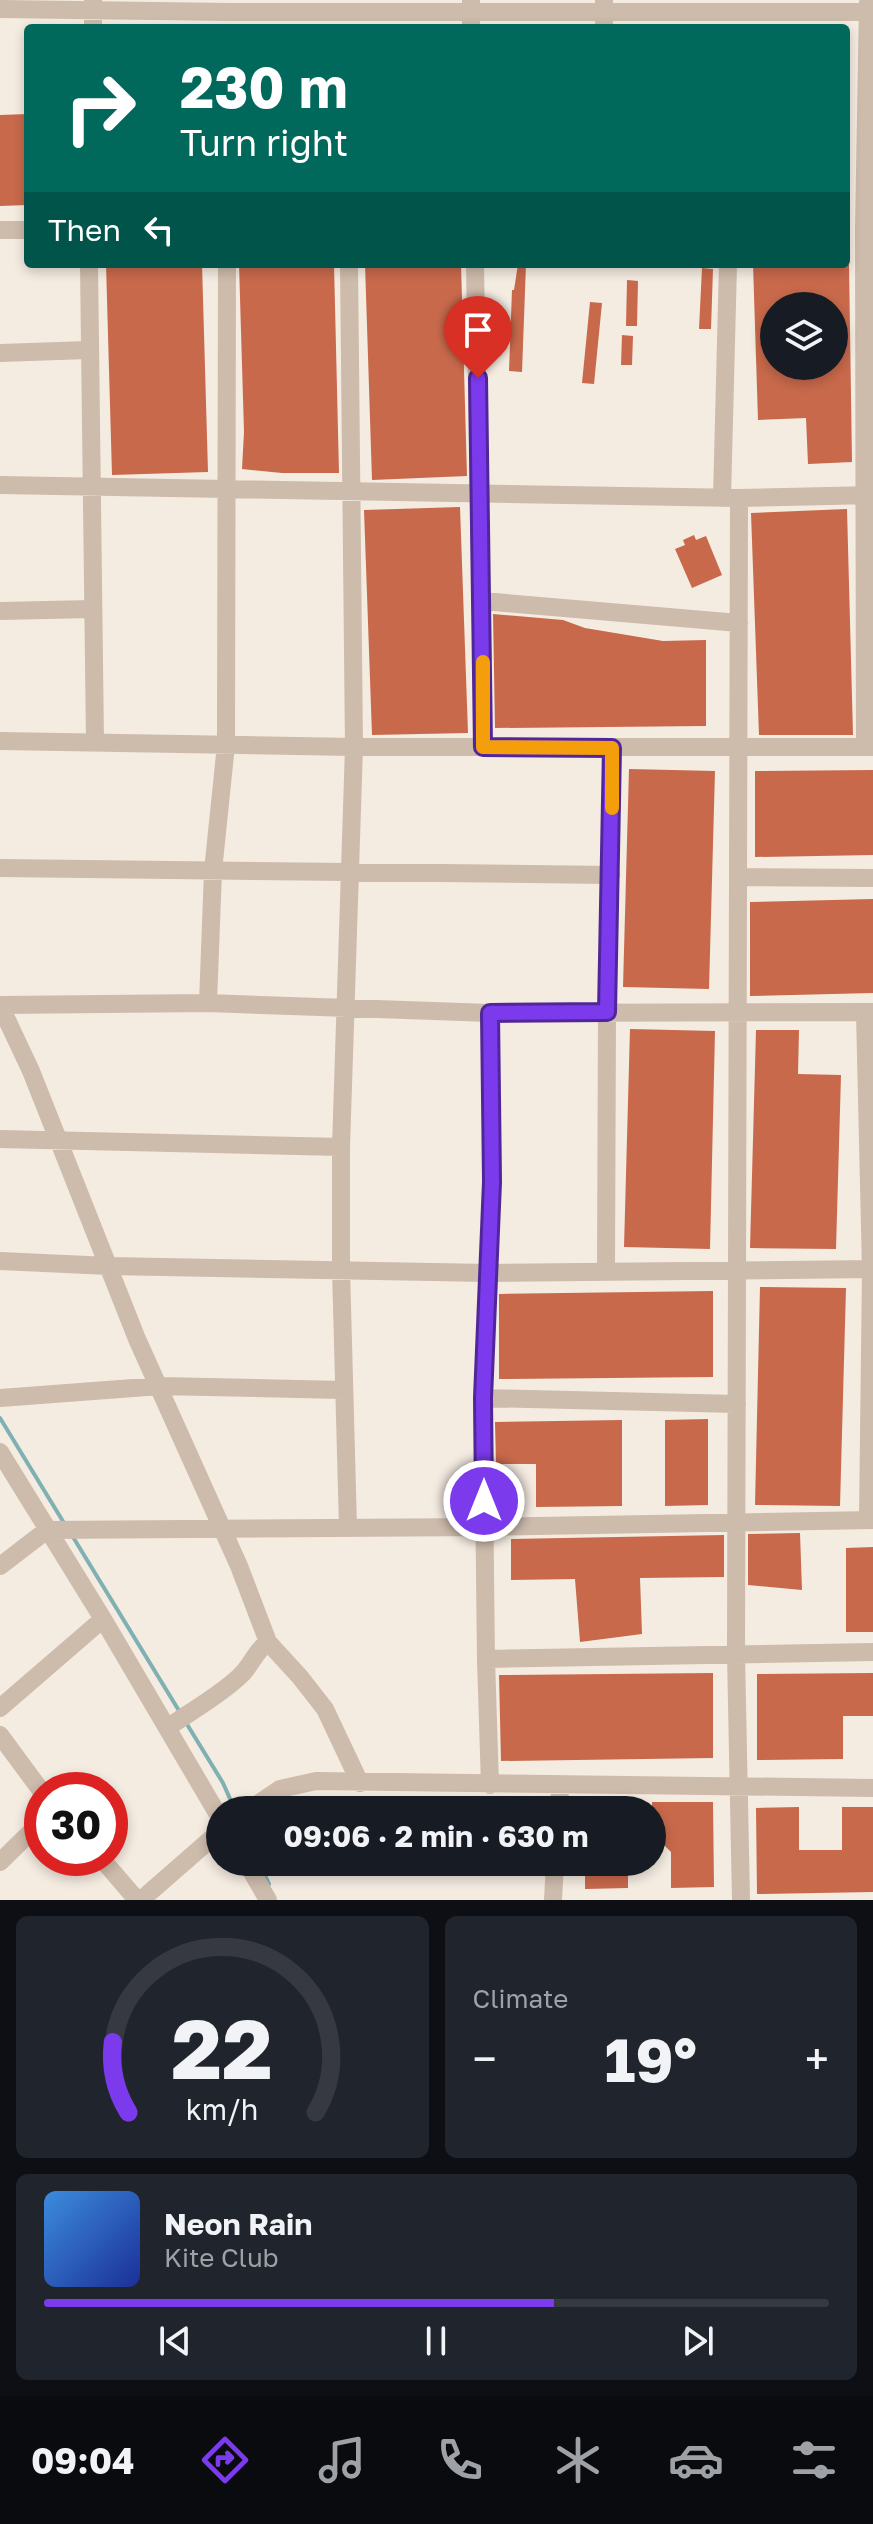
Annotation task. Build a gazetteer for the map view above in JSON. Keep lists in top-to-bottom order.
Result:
{
  "page": {
    "turn": ["230 m", "Turn right"],
    "then": "Then",
    "limit": "30",
    "trip": "09:06 · 2 min · 630 m",
    "tile": "Climate",
    "heat": ["−", "19°", "+"],
    "song": ["Neon Rain", "Kite Club"],
    "tabs": "09:04",
    "gauge": ["22", "km/h"]
  }
}
